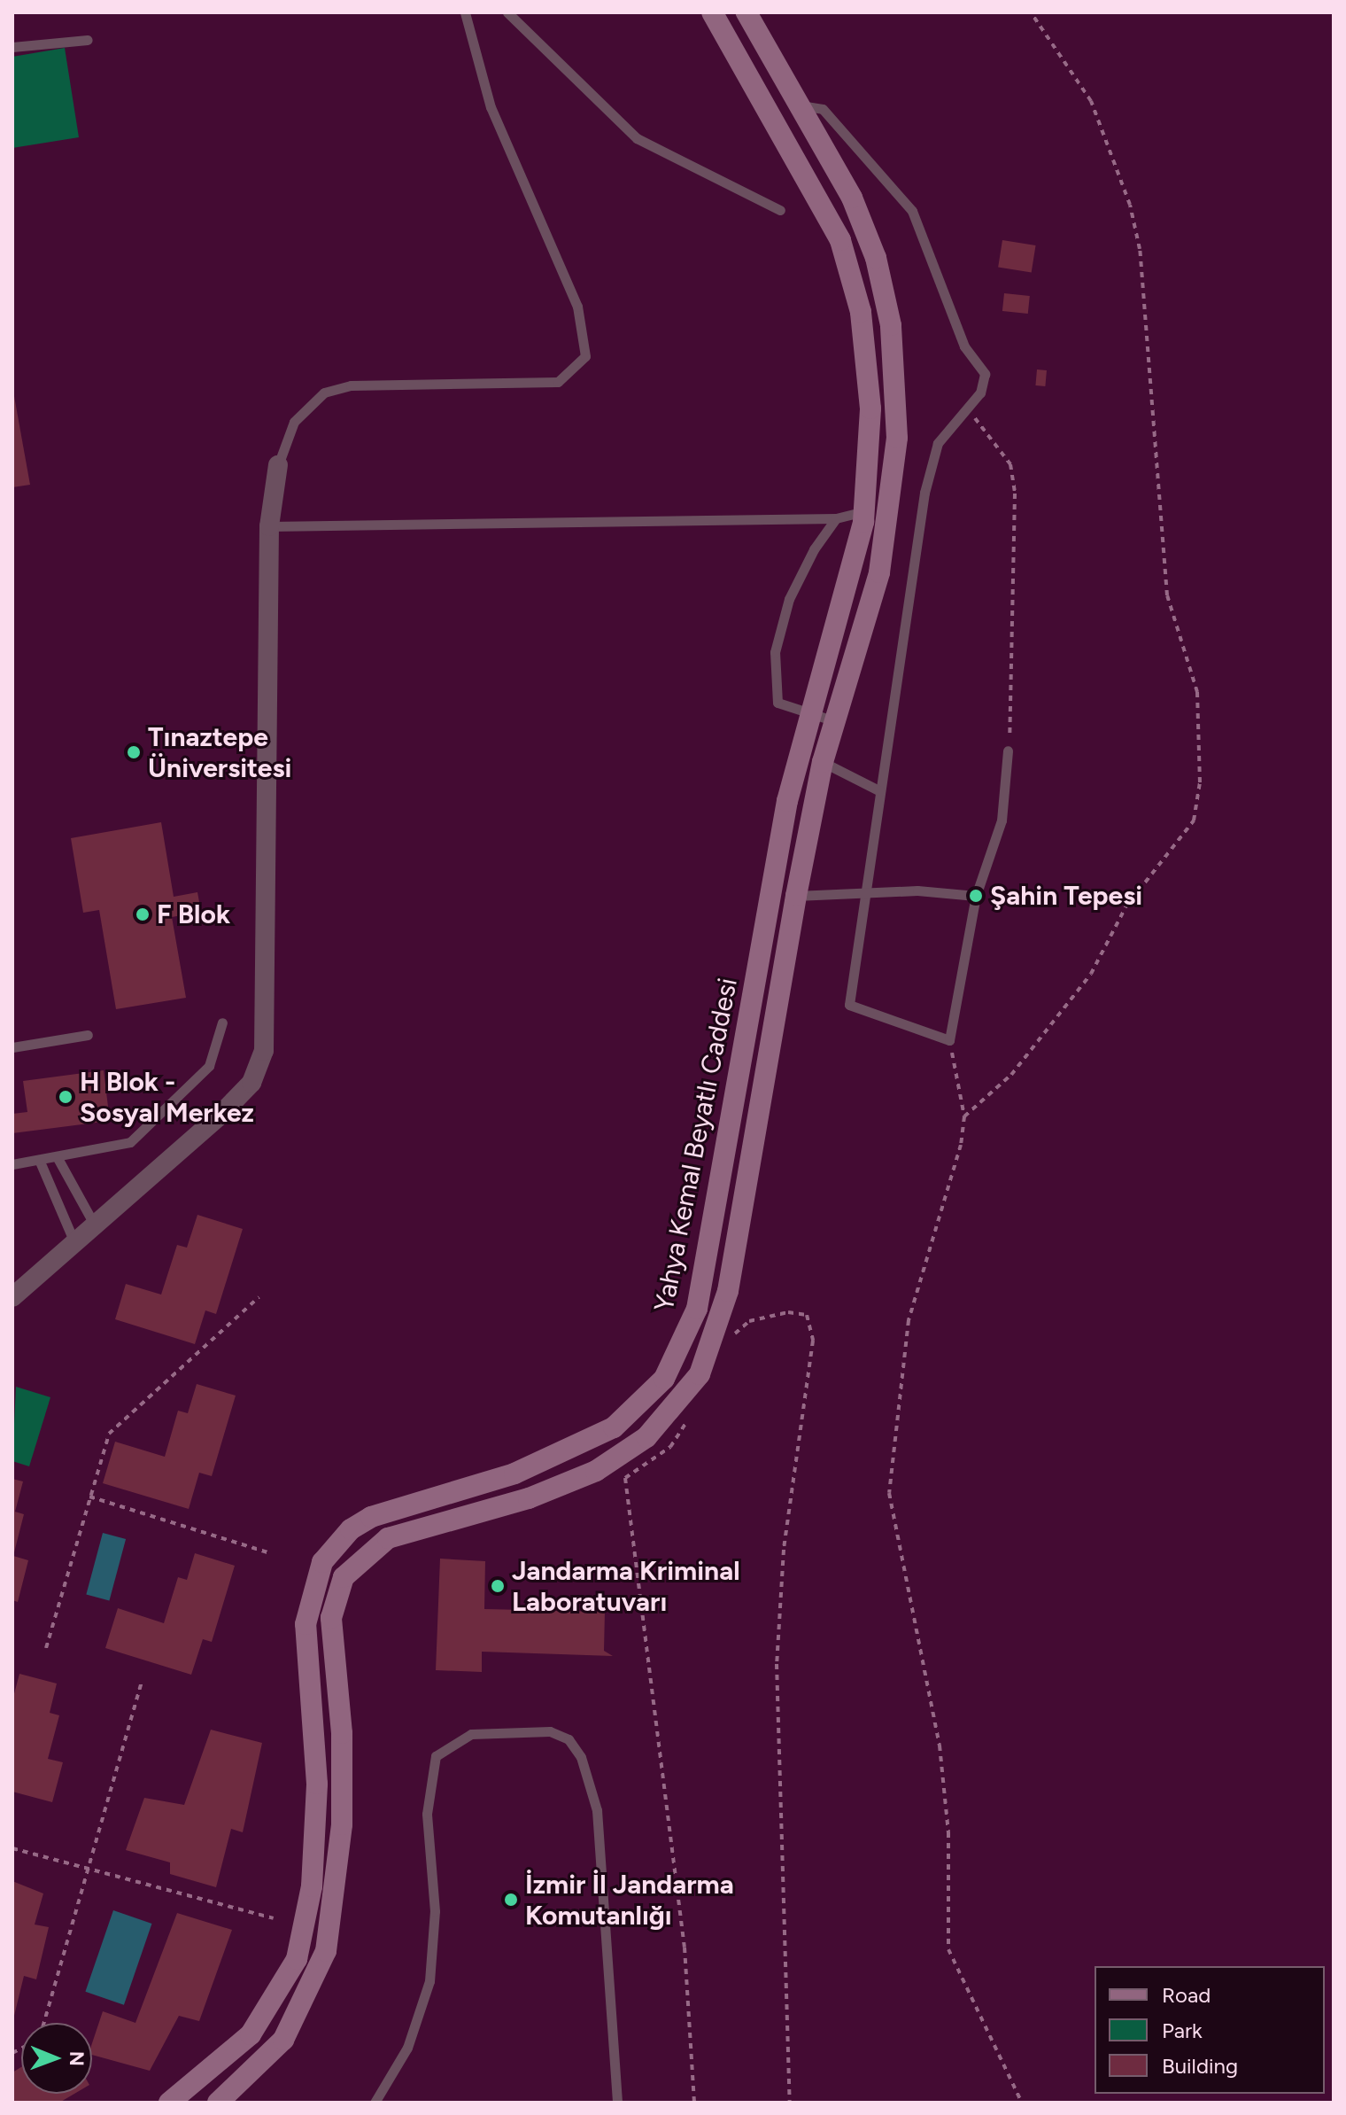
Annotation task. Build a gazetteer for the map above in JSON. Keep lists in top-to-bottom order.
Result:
{
  "streets": {
    "main road": ["Yahya Kemal Beyatlı Caddesi"]
  },
  "places": [
    "Tınaztepe Üniversitesi",
    "Şahin Tepesi",
    "F Blok",
    "H Blok - Sosyal Merkez",
    "Jandarma Kriminal Laboratuvarı",
    "İzmir İl Jandarma Komutanlığı"
  ],
  "legend": ["Road", "Park", "Building"],
  "north": "right"
}
